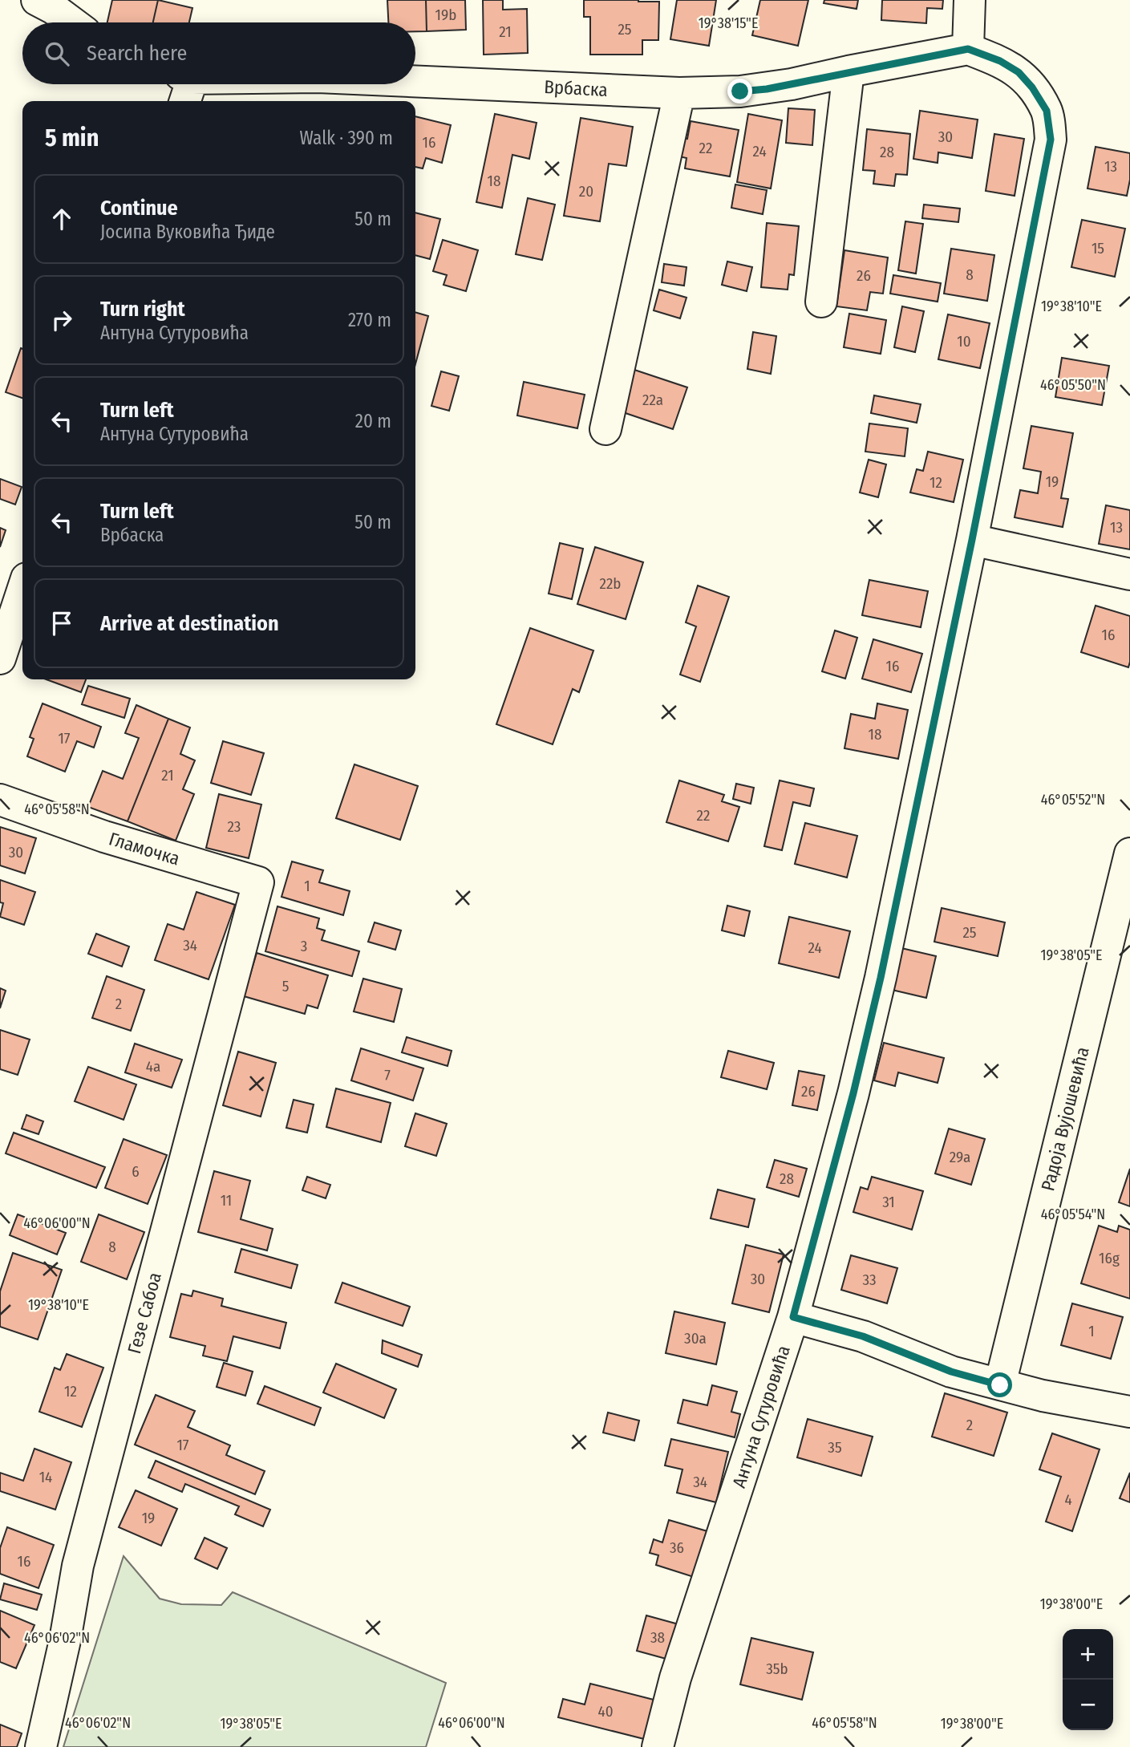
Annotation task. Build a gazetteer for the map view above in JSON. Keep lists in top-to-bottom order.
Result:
{
  "streets": {
    "street": [
      "Врбаска",
      "Гламочка",
      "Радоја Вујошевића",
      "Гезе Сабоа",
      "Антуна Сутуровића"
    ]
  },
  "crossings": [
    ["Врбаска", "Антуна Сутуровића"],
    ["Гламочка", "Гезе Сабоа"]
  ],
  "house_numbers": [
    "19b",
    "25",
    "21",
    "30",
    "16",
    "22",
    "24",
    "28",
    "13",
    "18",
    "20",
    "15",
    "8",
    "26",
    "10",
    "22a",
    "19",
    "12",
    "13",
    "22b",
    "16",
    "16",
    "18",
    "17",
    "21",
    "22",
    "23",
    "30",
    "1",
    "25",
    "34",
    "3",
    "24",
    "5",
    "2",
    "4a",
    "7",
    "26",
    "29a",
    "6",
    "28",
    "11",
    "31",
    "8",
    "16g",
    "30",
    "33",
    "1",
    "30a",
    "12",
    "2",
    "17",
    "35",
    "14",
    "34",
    "4",
    "19",
    "36",
    "16",
    "38",
    "35b",
    "40"
  ],
  "page": {
    "search": "Search here",
    "heading": ["5 min", "Walk · 390 m"],
    "list": [
      ["Continue", "Јосипа Вуковића Ђиде", "50 m"],
      ["Turn right", "Антуна Сутуровића", "270 m"],
      ["Turn left", "Антуна Сутуровића", "20 m"],
      ["Turn left", "Врбаска", "50 m"],
      "Arrive at destination"
    ],
    "map_buttons": ["+", "−"]
  },
  "coordinates": [
    "19°38'15\"E",
    "19°38'10\"E",
    "46°05'50\"N",
    "46°05'52\"N",
    "46°05'58\"N",
    "19°38'05\"E",
    "46°05'54\"N",
    "46°06'00\"N",
    "19°38'00\"E",
    "46°06'02\"N"
  ]
}
